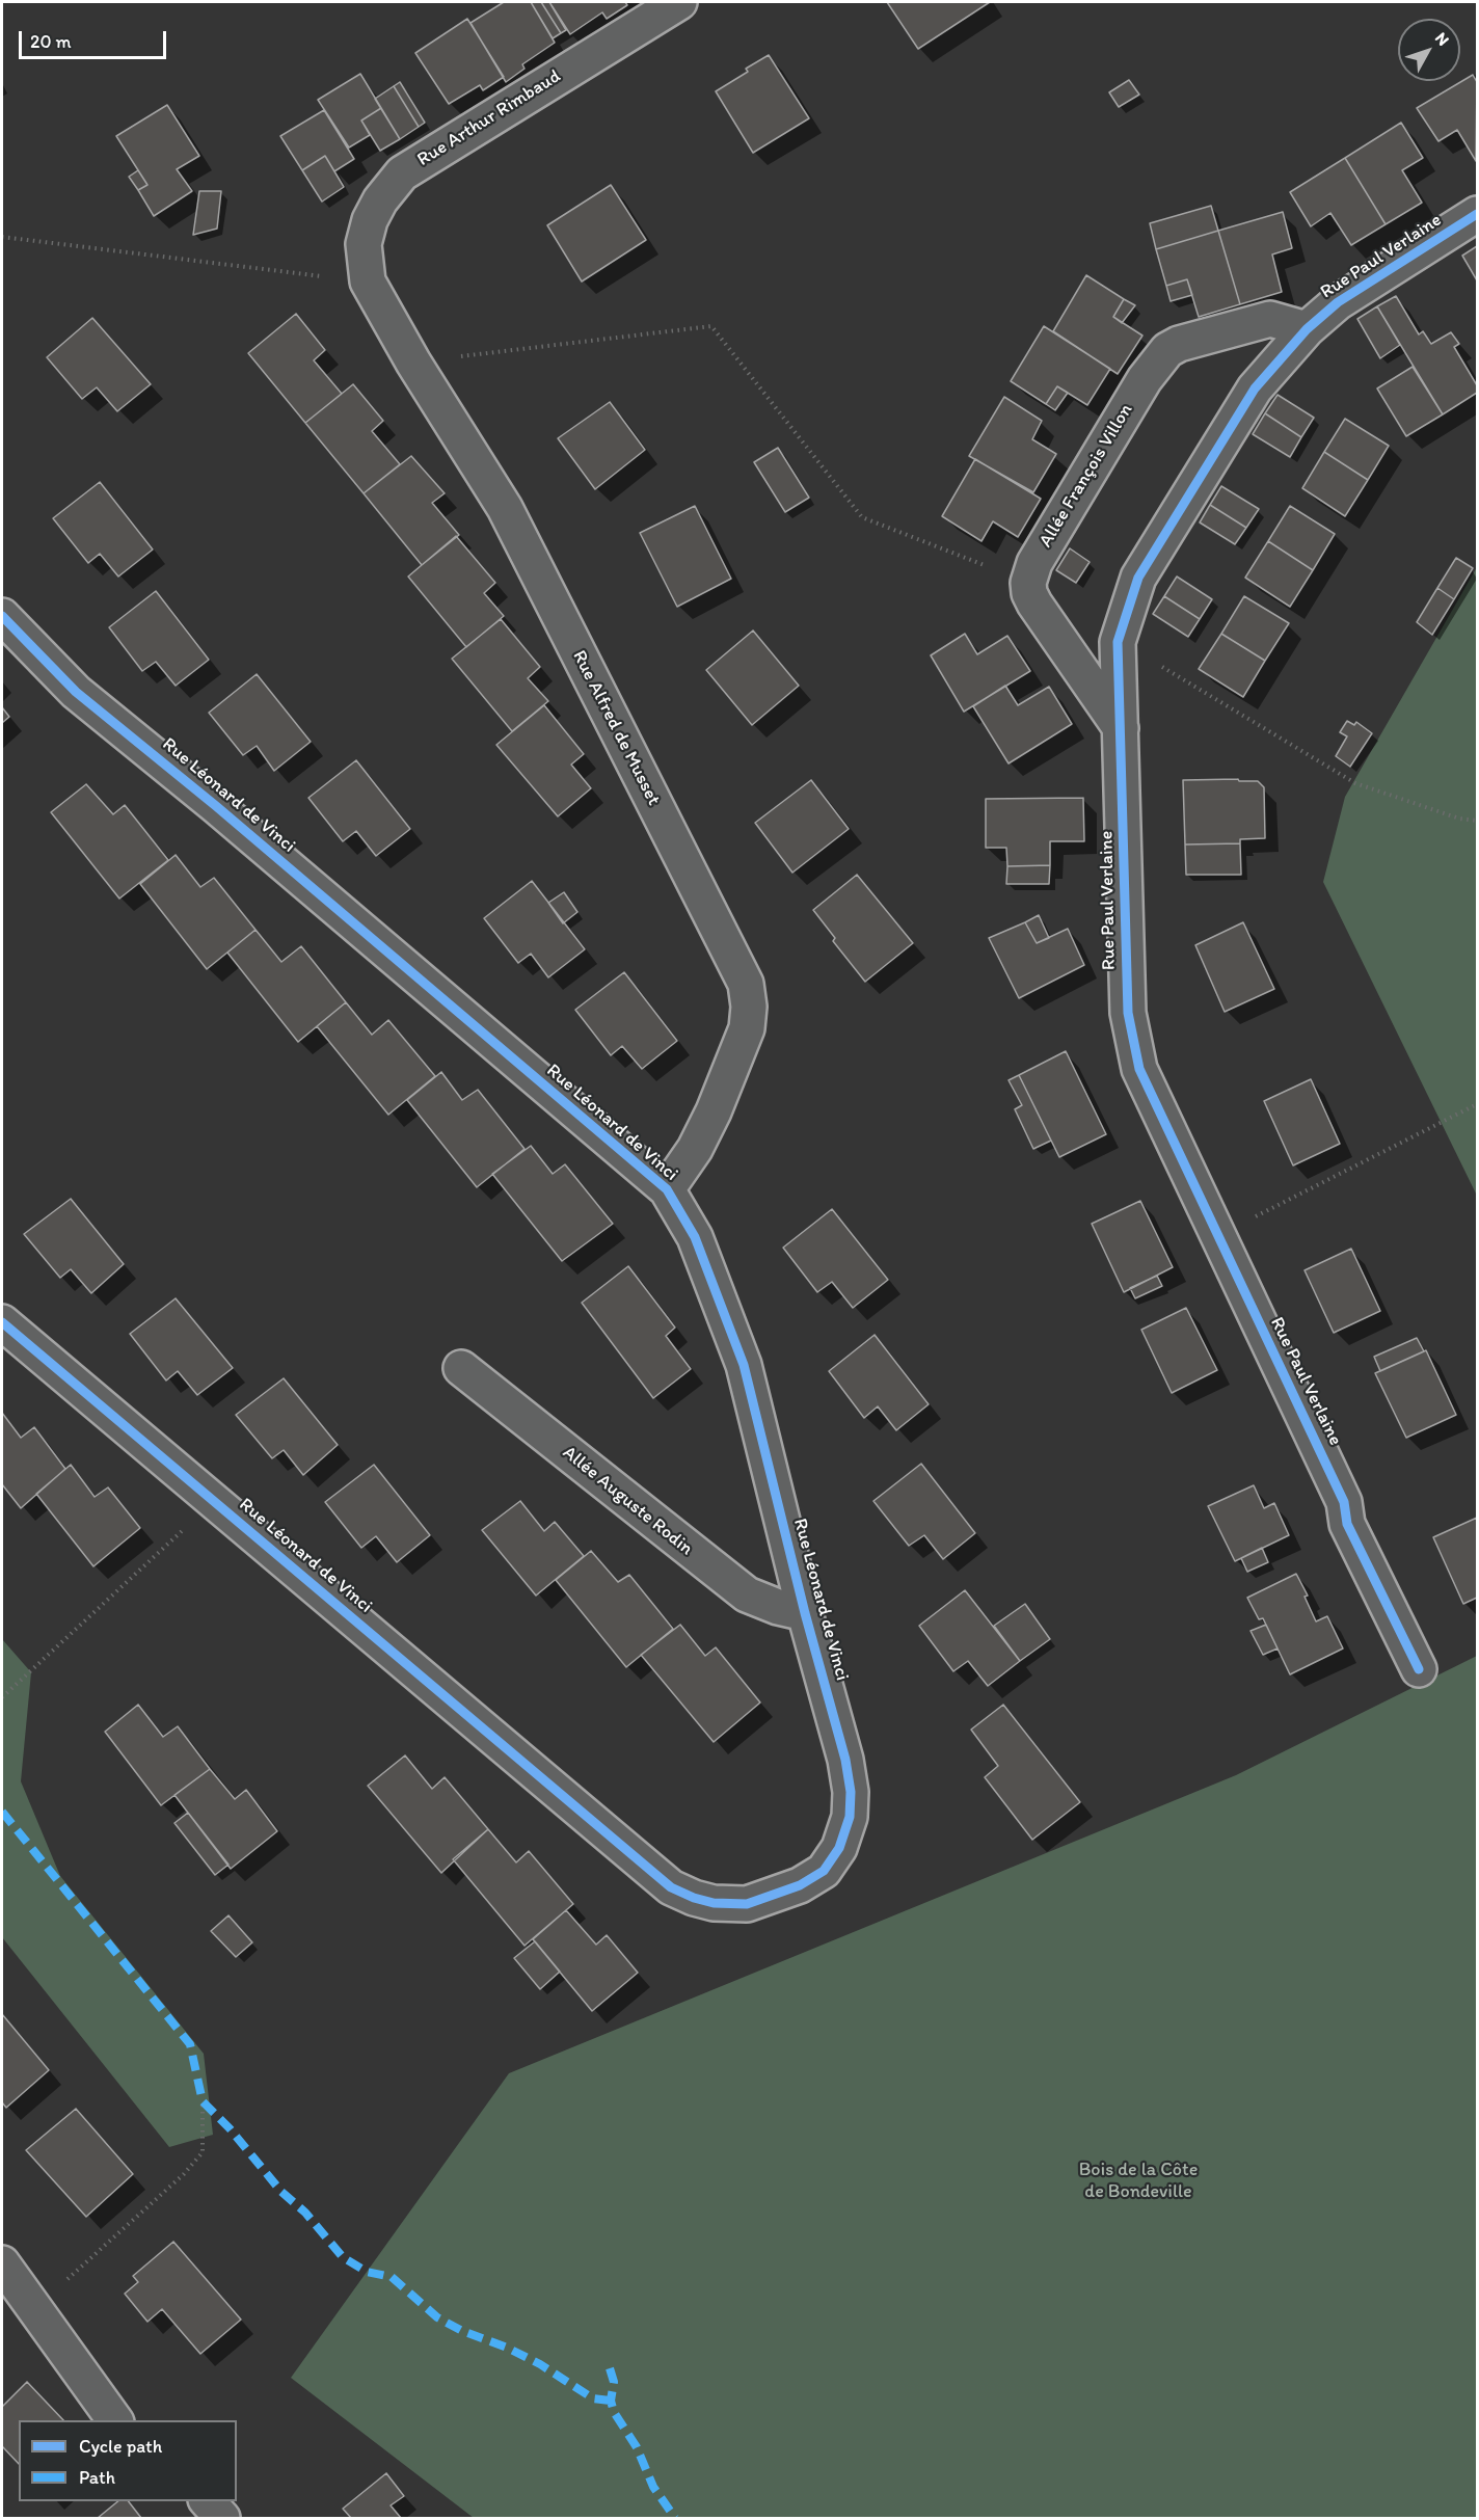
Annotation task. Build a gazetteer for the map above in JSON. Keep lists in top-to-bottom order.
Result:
{
  "streets": {
    "street": [
      "Rue Arthur Rimbaud",
      "Rue Paul Verlaine",
      "Allée François Villon",
      "Rue Alfred de Musset",
      "Rue Léonard de Vinci",
      "Allée Auguste Rodin"
    ]
  },
  "crossings": [
    ["Rue Arthur Rimbaud", "Rue Alfred de Musset"],
    ["Rue Paul Verlaine", "Allée François Villon"],
    ["Rue Alfred de Musset", "Rue Léonard de Vinci"],
    ["Rue Léonard de Vinci", "Allée Auguste Rodin"]
  ],
  "parks": ["Bois de la Côte de Bondeville"],
  "legend": ["Cycle path", "Path"],
  "scale_bar": "20 m",
  "north": "top right"
}
